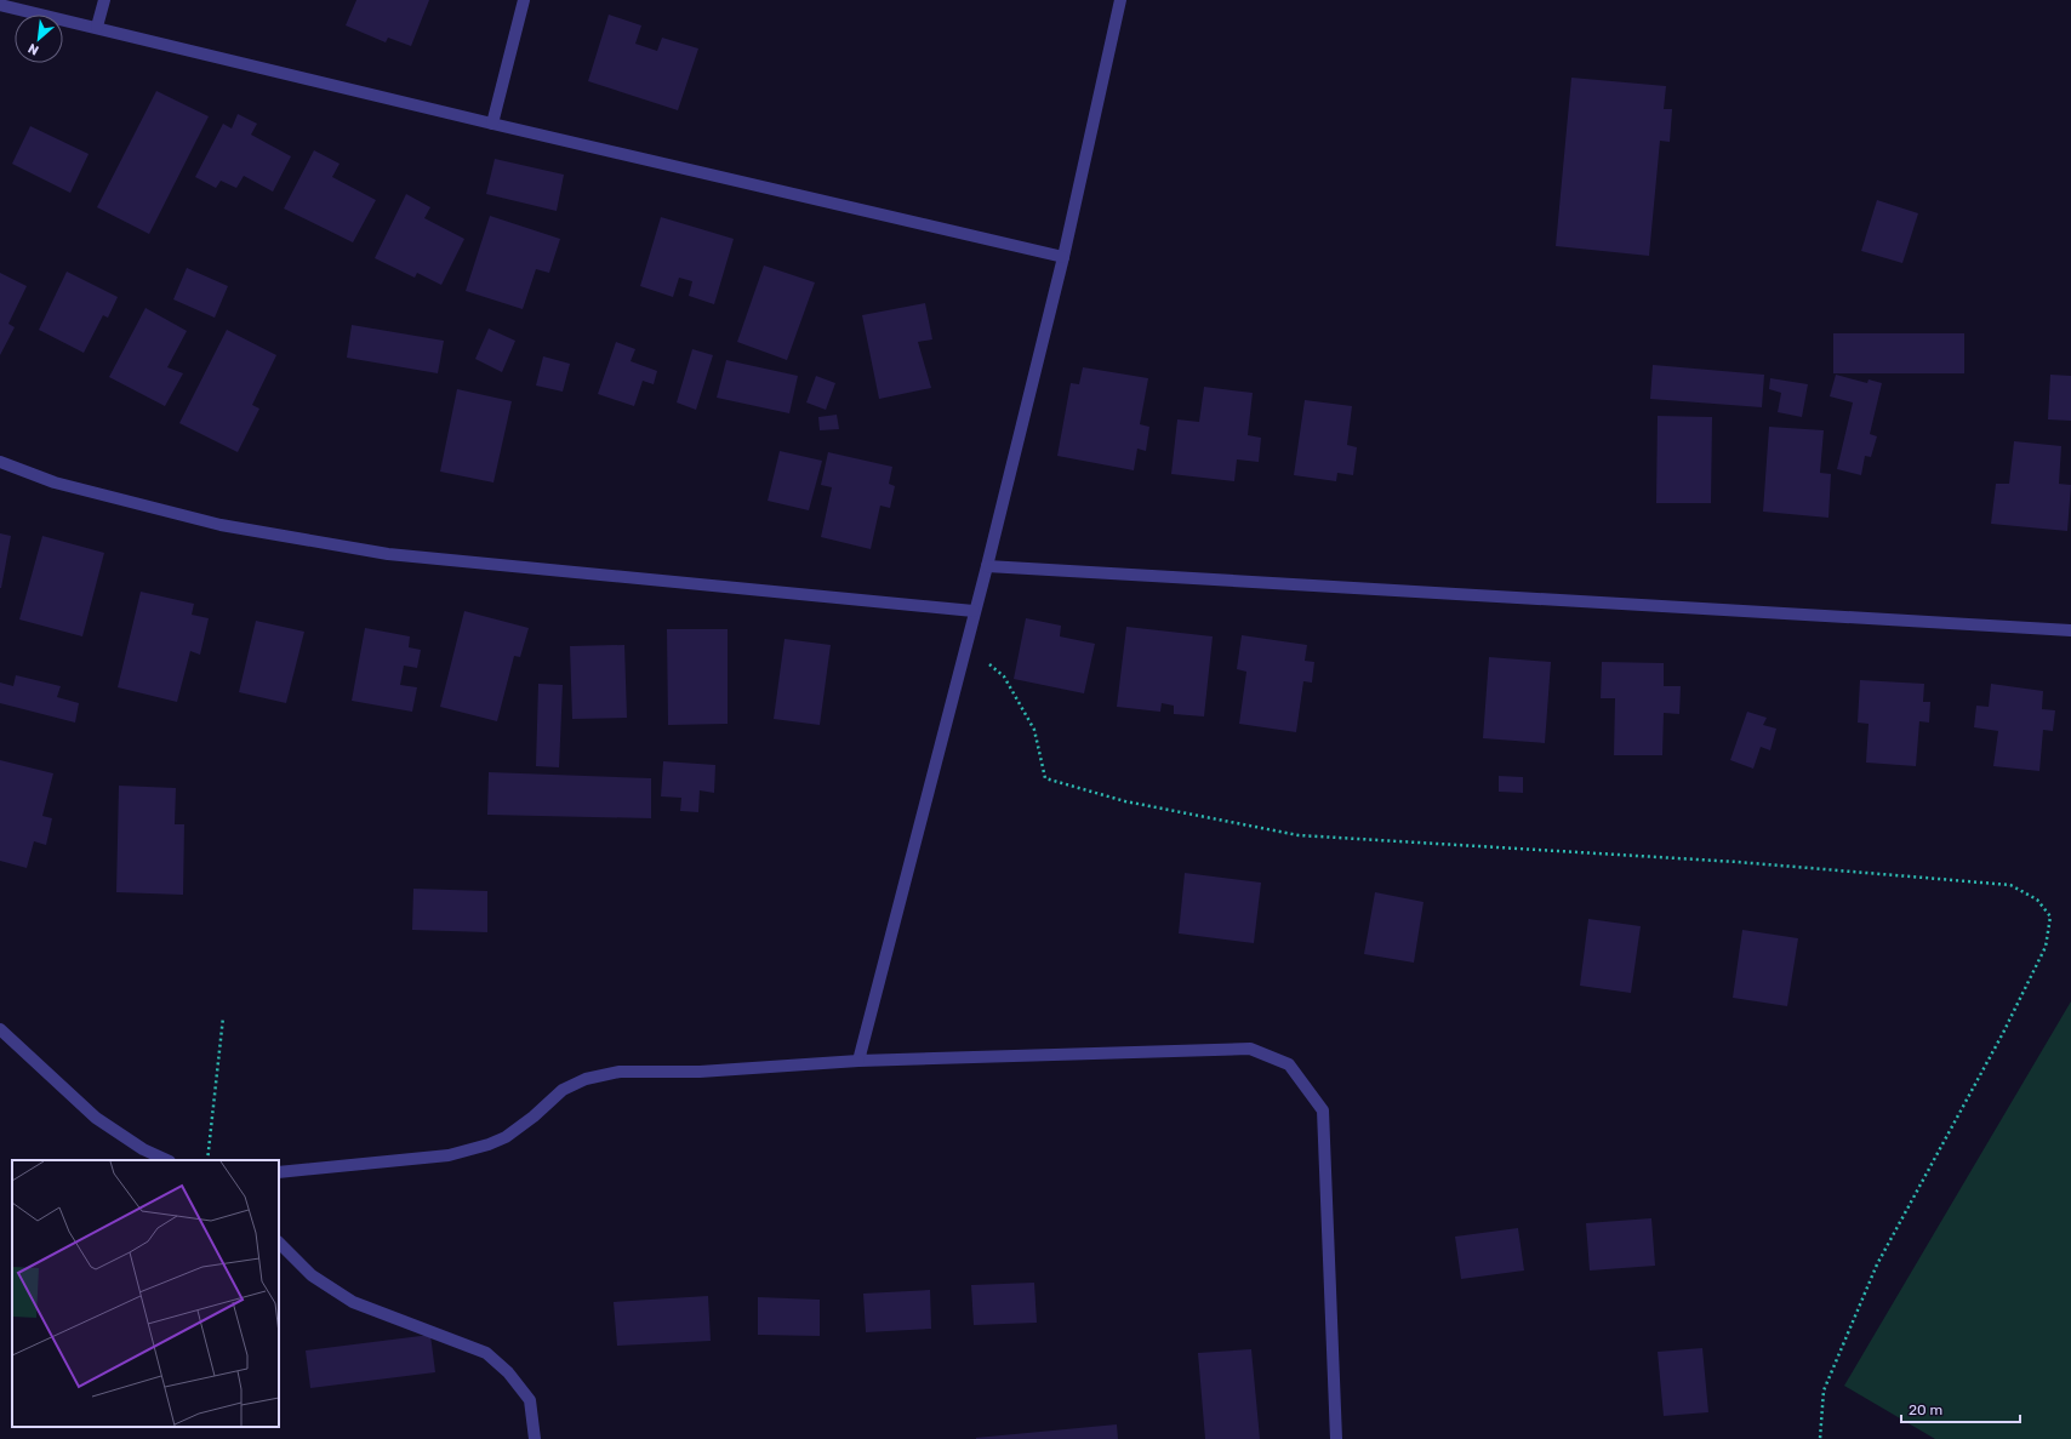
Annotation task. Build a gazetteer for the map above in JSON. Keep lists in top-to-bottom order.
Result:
{
  "scale_bar": "20 m",
  "north": "bottom left"
}
